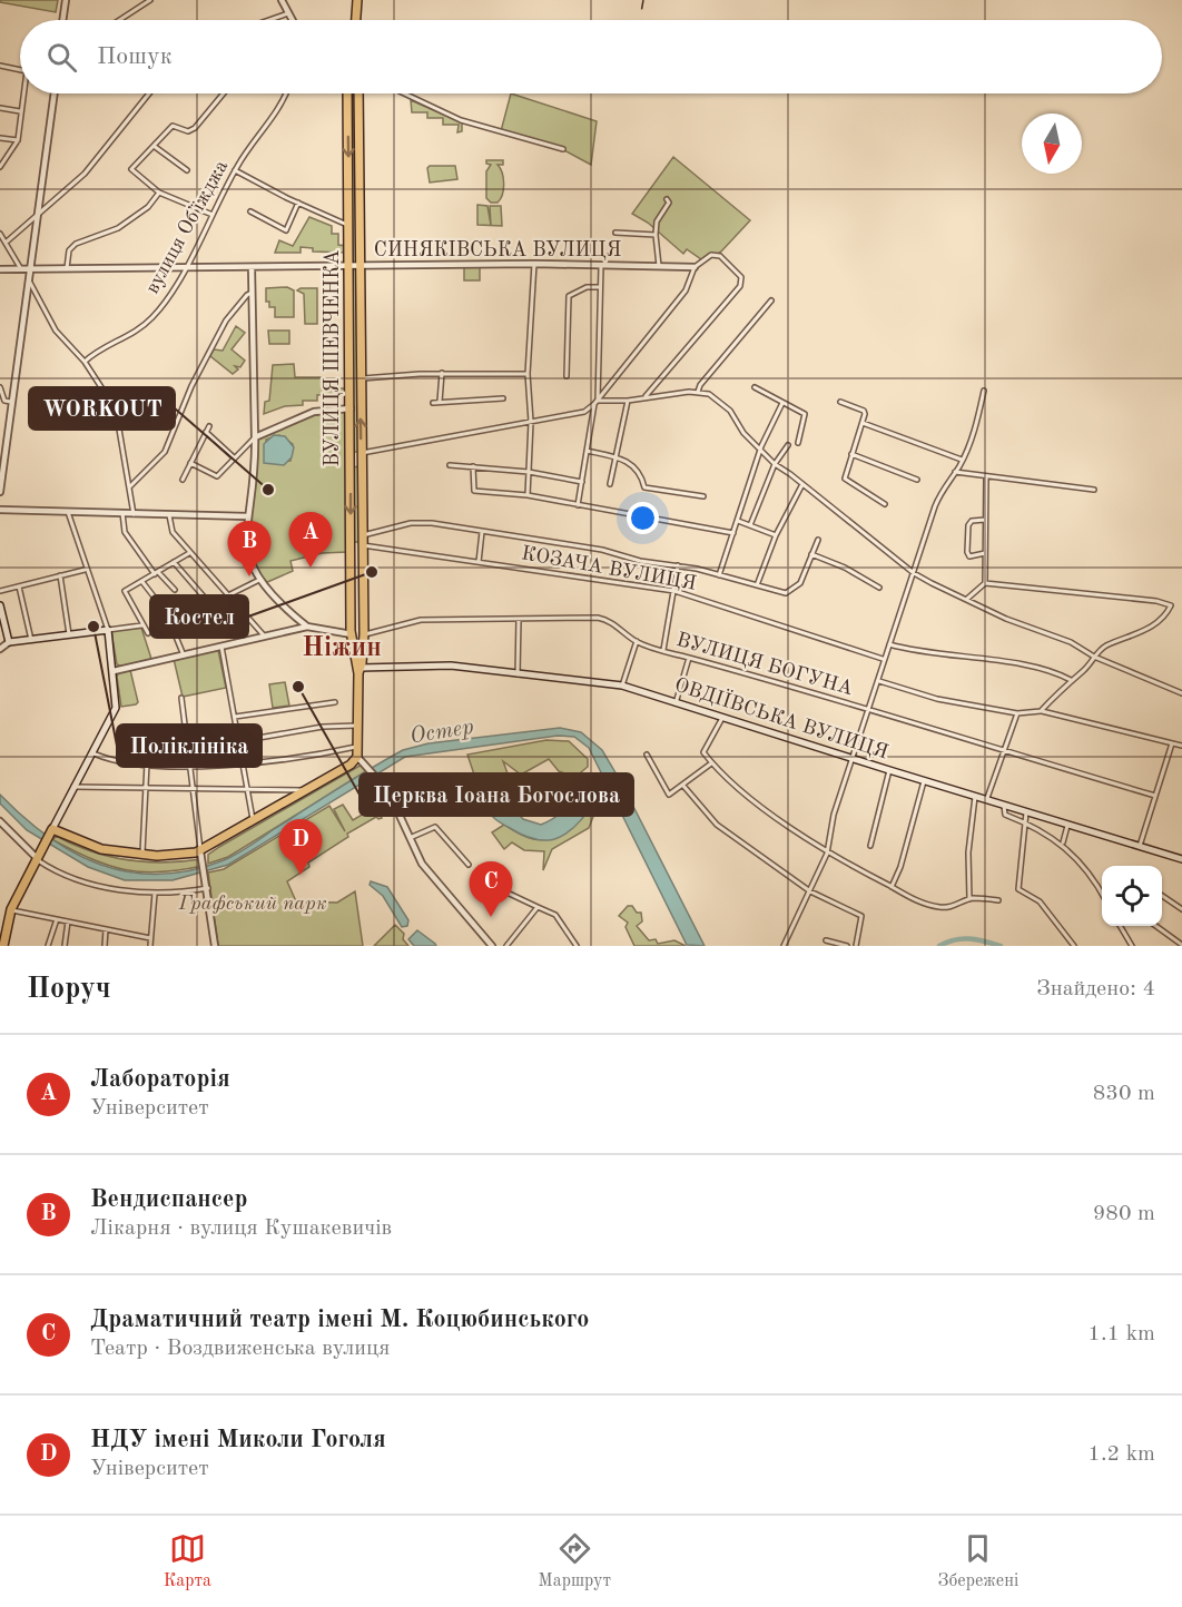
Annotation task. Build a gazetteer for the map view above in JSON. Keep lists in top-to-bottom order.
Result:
{
  "streets": {
    "main road": ["ВУЛИЦЯ ШЕВЧЕНКА", "ОВДІЇВСЬКА ВУЛИЦЯ"],
    "street": [
      "вулиця Обʼїжджа",
      "СИНЯКІВСЬКА ВУЛИЦЯ",
      "КОЗАЧА ВУЛИЦЯ",
      "ВУЛИЦЯ БОГУНА"
    ]
  },
  "crossings": [
    ["вулиця Обʼїжджа", "СИНЯКІВСЬКА ВУЛИЦЯ"],
    ["СИНЯКІВСЬКА ВУЛИЦЯ", "ВУЛИЦЯ ШЕВЧЕНКА"],
    ["ВУЛИЦЯ ШЕВЧЕНКА", "КОЗАЧА ВУЛИЦЯ"],
    ["ВУЛИЦЯ ШЕВЧЕНКА", "ВУЛИЦЯ БОГУНА"],
    ["ВУЛИЦЯ ШЕВЧЕНКА", "ОВДІЇВСЬКА ВУЛИЦЯ"]
  ],
  "districts": ["Ніжин"],
  "water": ["Остер"],
  "parks": ["Графський парк"],
  "places": [
    "WORKOUT",
    "Костел",
    "Поліклініка",
    "Церква Іоана Богослова"
  ],
  "north": "bottom",
  "page": {
    "search": "Пошук",
    "pins": [
      "A",
      "B",
      "D",
      "C"
    ],
    "heading": ["Поруч", "Знайдено: 4"],
    "list": [
      {
        "mark": "A",
        "name": "Лабораторія",
        "note": "Університет",
        "value": "830 m"
      },
      {
        "mark": "B",
        "name": "Вендиспансер",
        "note": "Лікарня · вулиця Кушакевичів",
        "value": "980 m"
      },
      {
        "mark": "C",
        "name": "Драматичний театр імені М. Коцюбинського",
        "note": "Театр · Воздвиженська вулиця",
        "value": "1.1 km"
      },
      {
        "mark": "D",
        "name": "НДУ імені Миколи Гоголя",
        "note": "Університет",
        "value": "1.2 km"
      }
    ],
    "nav": ["Карта", "Маршрут", "Збережені"]
  }
}
